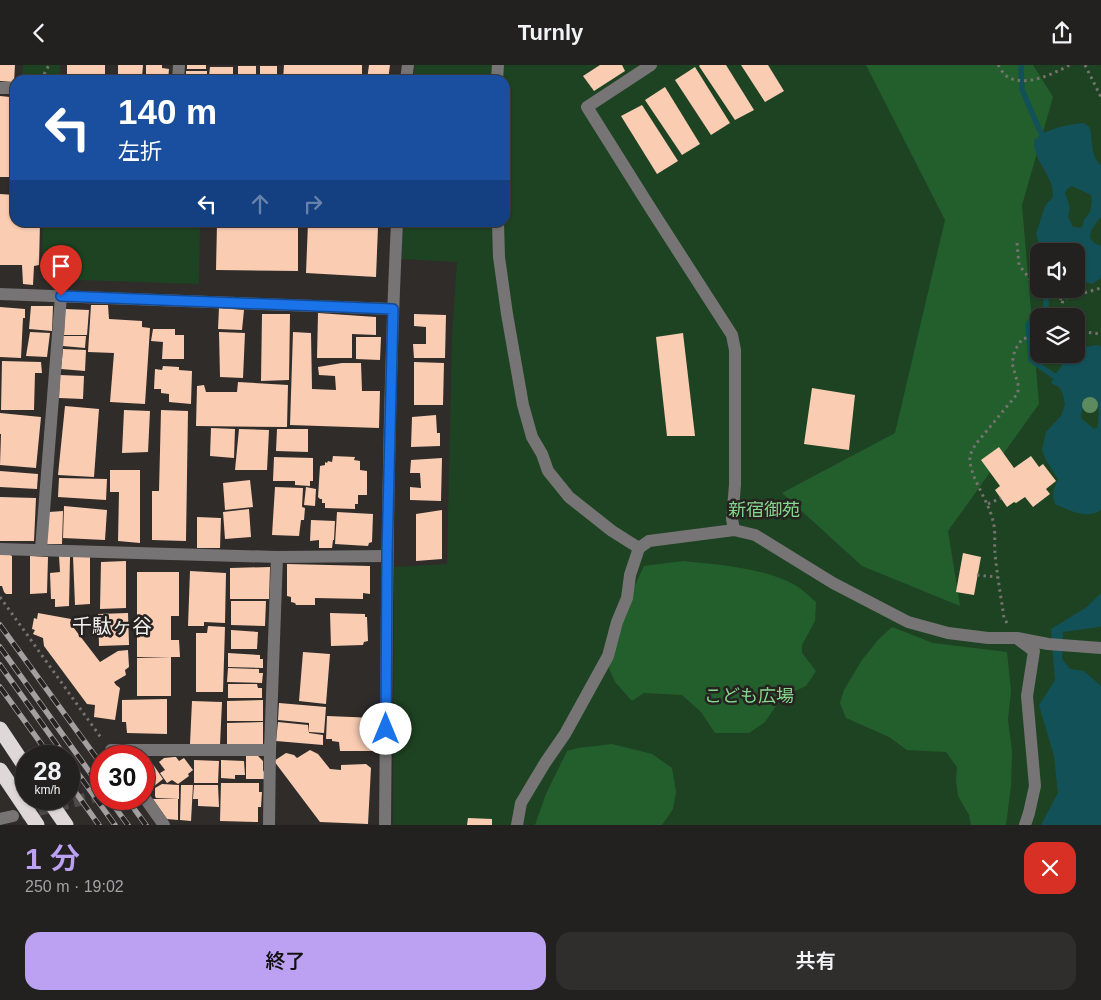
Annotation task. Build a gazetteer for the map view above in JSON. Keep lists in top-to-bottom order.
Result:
{
  "districts": ["千駄ヶ谷"],
  "parks": ["新宿御苑", "こども広場"],
  "page": {
    "header": "Turnly",
    "turn": ["140 m", "左折"],
    "speed": "28 km/h",
    "limit": "30",
    "heading": ["1 分", "250 m · 19:02"],
    "buttons": ["終了", "共有"]
  }
}
